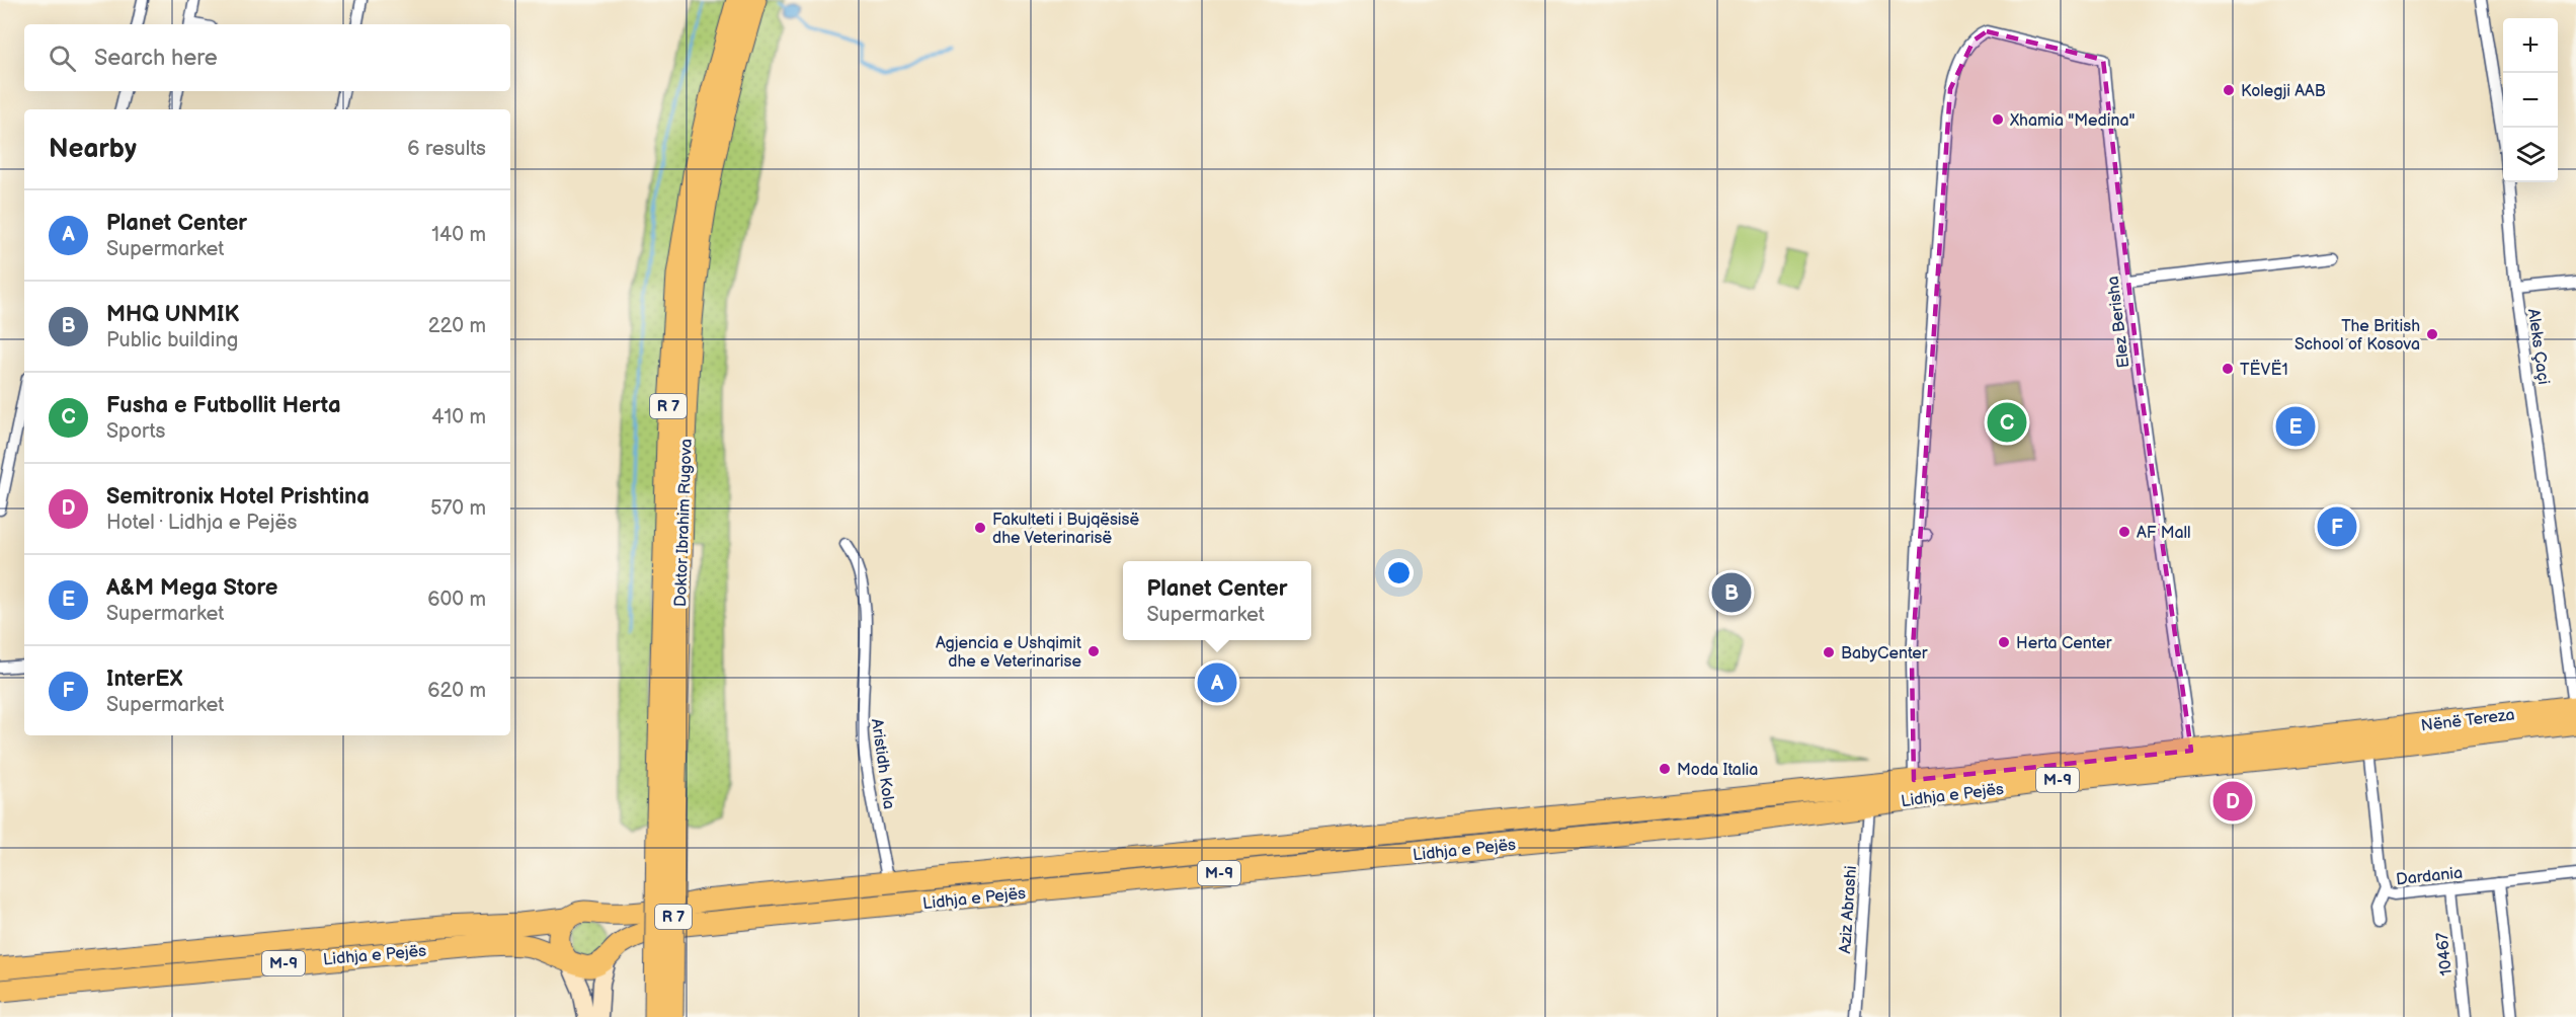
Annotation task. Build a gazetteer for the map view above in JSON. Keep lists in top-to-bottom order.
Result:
{
  "streets": {
    "highway": [
      "R 7",
      "Doktor Ibrahim Rugova",
      "Nënë Tereza",
      "M-9",
      "Lidhja e Pejës"
    ],
    "street": [
      "Elez Berisha",
      "Aleks Çaçi",
      "Aristidh Kola",
      "Dardania",
      "Aziz Abrashi",
      "10467"
    ]
  },
  "crossings": [
    ["Elez Berisha", "Lidhja e Pejës"],
    ["Aleks Çaçi", "Nënë Tereza"],
    ["Nënë Tereza", "Lidhja e Pejës"],
    ["Nënë Tereza", "Dardania"],
    ["Aristidh Kola", "Lidhja e Pejës"],
    ["Lidhja e Pejës", "Dardania"],
    ["Lidhja e Pejës", "Aziz Abrashi"],
    ["Dardania", "10467"]
  ],
  "places": [
    "Kolegji AAB",
    "Xhamia \"Medina\"",
    "The British School of Kosova",
    "TËVË1",
    "Fakulteti i Bujqësisë dhe Veterinarisë",
    "AF Mall",
    "Herta Center",
    "Agjencia e Ushqimit dhe e Veterinarise",
    "BabyCenter",
    "Moda Italia"
  ],
  "page": {
    "map_buttons": ["+", "−"],
    "search": "Search here",
    "heading": ["Nearby", "6 results"],
    "list": [
      {
        "mark": "A",
        "name": "Planet Center",
        "note": "Supermarket",
        "value": "140 m"
      },
      {
        "mark": "B",
        "name": "MHQ UNMIK",
        "note": "Public building",
        "value": "220 m"
      },
      {
        "mark": "C",
        "name": "Fusha e Futbollit Herta",
        "note": "Sports",
        "value": "410 m"
      },
      {
        "mark": "D",
        "name": "Semitronix Hotel Prishtina",
        "note": "Hotel · Lidhja e Pejës",
        "value": "570 m"
      },
      {
        "mark": "E",
        "name": "A&M Mega Store",
        "note": "Supermarket",
        "value": "600 m"
      },
      {
        "mark": "F",
        "name": "InterEX",
        "note": "Supermarket",
        "value": "620 m"
      }
    ],
    "pins": [
      "C",
      "E",
      "F",
      "B",
      "A",
      "D"
    ],
    "popup": ["Planet Center", "Supermarket"]
  }
}
